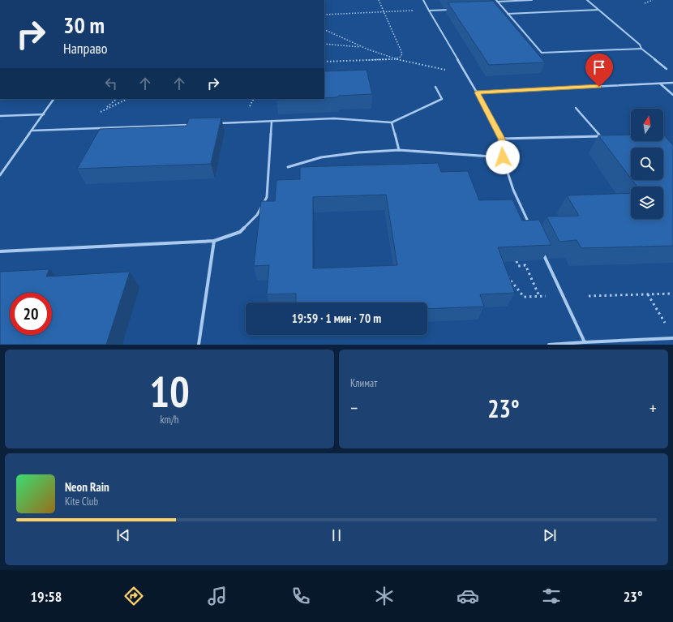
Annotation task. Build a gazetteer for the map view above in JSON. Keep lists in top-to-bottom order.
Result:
{
  "north": "top",
  "page": {
    "turn": ["30 m", "Направо"],
    "limit": "20",
    "trip": "19:59 · 1 мин · 70 m",
    "tile": [
      ["10", "km/h"],
      "Климат"
    ],
    "heat": ["−", "23°", "+"],
    "song": ["Neon Rain", "Kite Club"],
    "tabs": ["19:58", "23°"]
  }
}
